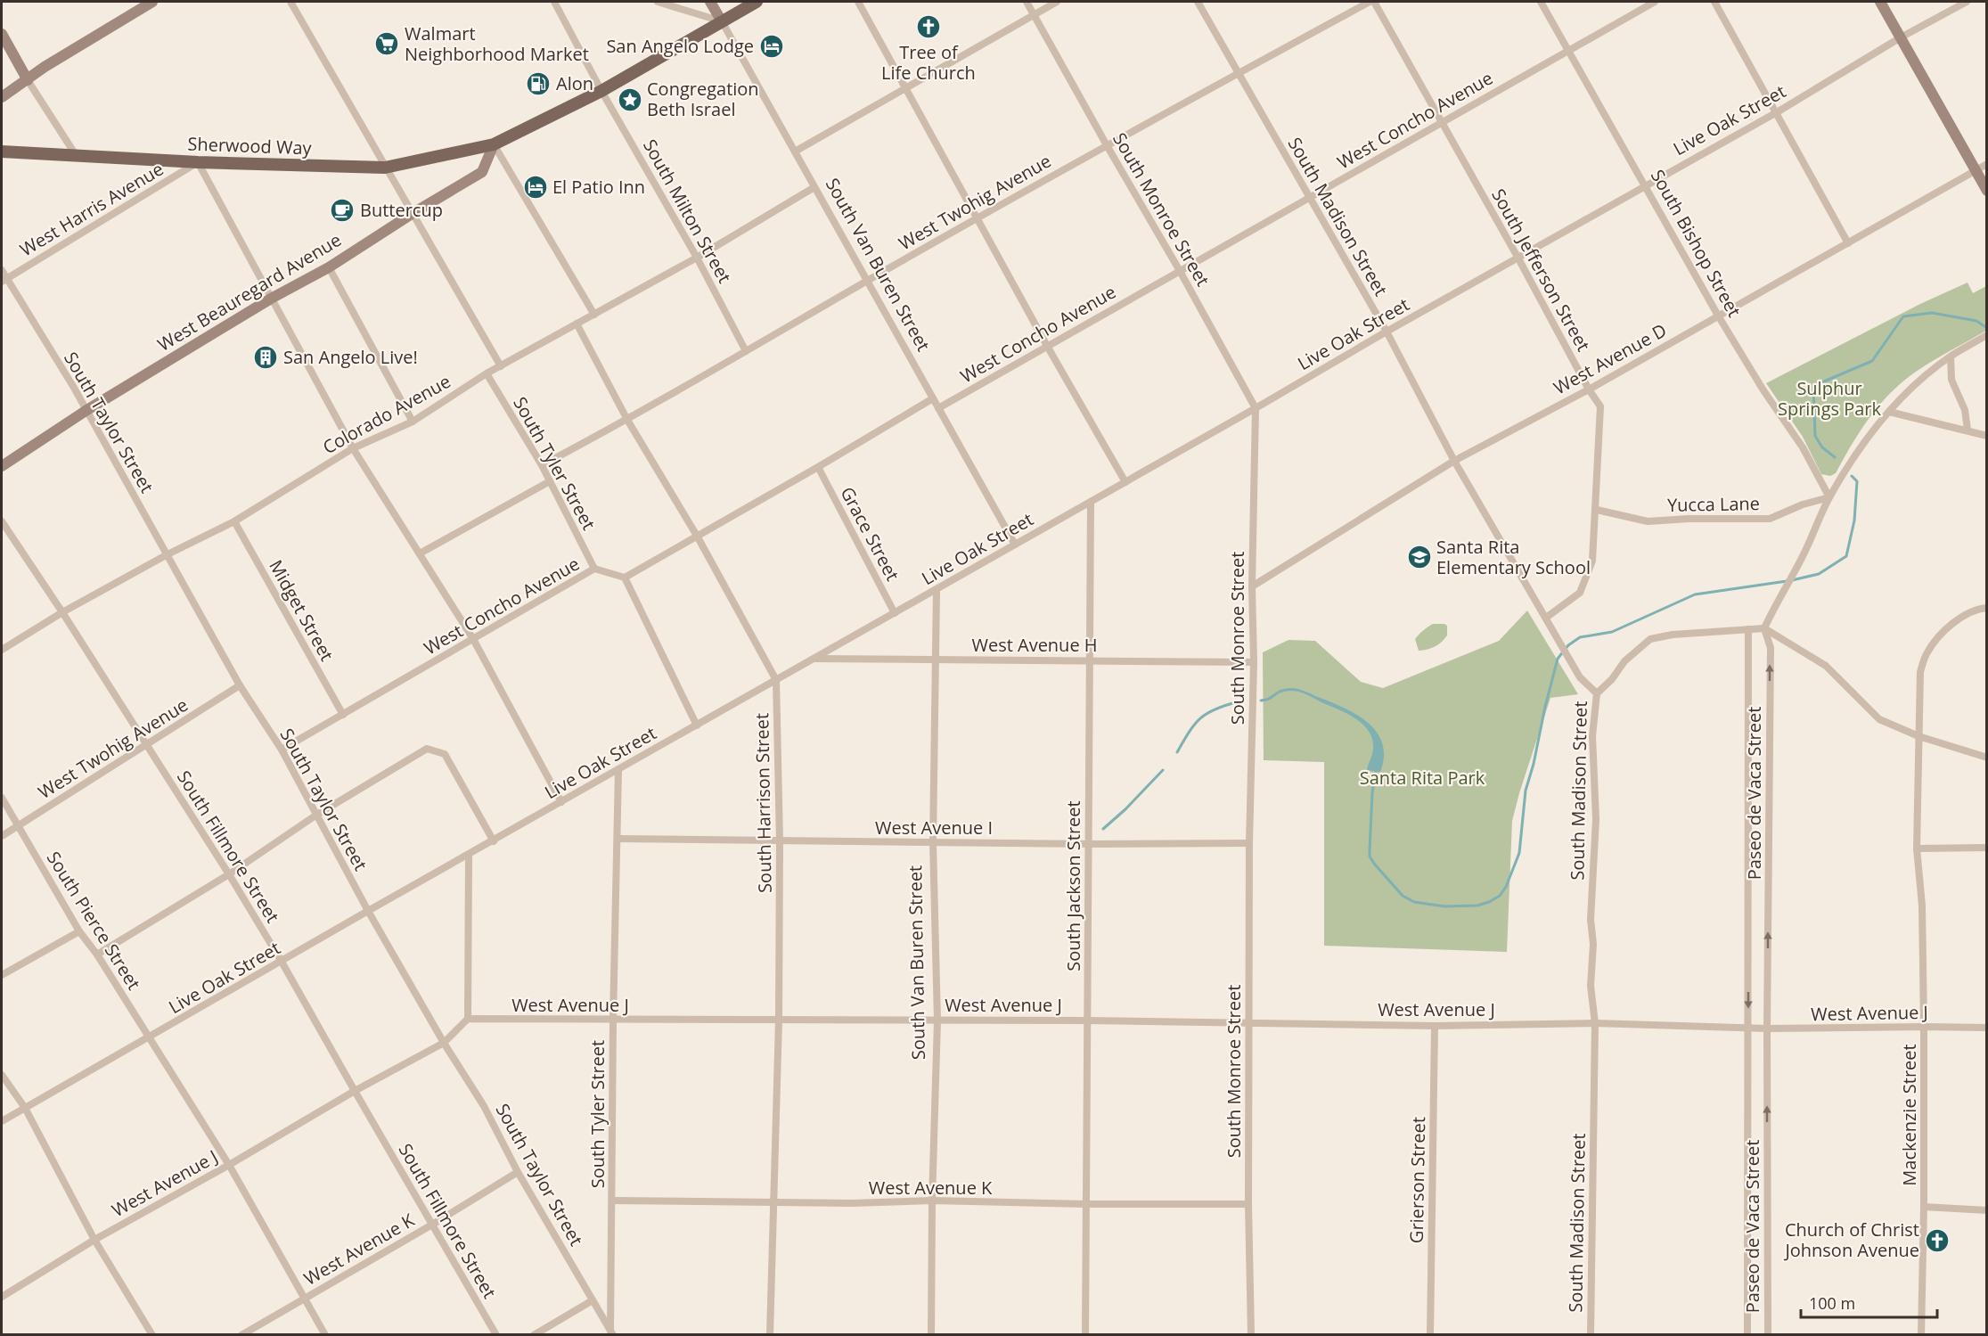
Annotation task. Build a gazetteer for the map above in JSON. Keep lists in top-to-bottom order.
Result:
{
  "streets": {
    "main road": ["Sherwood Way"],
    "street": [
      "West Concho Avenue",
      "Live Oak Street",
      "West Twohig Avenue",
      "West Harris Avenue",
      "South Monroe Street",
      "South Milton Street",
      "South Madison Street",
      "South Bishop Street",
      "South Van Buren Street",
      "South Jefferson Street",
      "West Beauregard Avenue",
      "West Avenue D",
      "Colorado Avenue",
      "South Taylor Street",
      "South Tyler Street",
      "Yucca Lane",
      "Grace Street",
      "Midget Street",
      "West Avenue H",
      "Paseo de Vaca Street",
      "South Harrison Street",
      "West Avenue I",
      "South Fillmore Street",
      "South Jackson Street",
      "South Pierce Street",
      "West Avenue J",
      "Mackenzie Street",
      "Grierson Street",
      "West Avenue K"
    ]
  },
  "crossings": [
    ["West Concho Avenue", "South Monroe Street"],
    ["West Concho Avenue", "South Madison Street"],
    ["West Concho Avenue", "South Bishop Street"],
    ["West Concho Avenue", "South Van Buren Street"],
    ["West Concho Avenue", "South Jefferson Street"],
    ["West Concho Avenue", "South Taylor Street"],
    ["West Concho Avenue", "South Tyler Street"],
    ["West Concho Avenue", "Midget Street"],
    ["Live Oak Street", "South Monroe Street"],
    ["Live Oak Street", "South Madison Street"],
    ["Live Oak Street", "South Bishop Street"],
    ["Live Oak Street", "South Van Buren Street"],
    ["Live Oak Street", "South Jefferson Street"],
    ["Live Oak Street", "South Taylor Street"],
    ["Live Oak Street", "South Tyler Street"],
    ["Live Oak Street", "Grace Street"],
    ["Live Oak Street", "West Avenue H"],
    ["Live Oak Street", "South Harrison Street"],
    ["Live Oak Street", "South Fillmore Street"],
    ["Live Oak Street", "South Jackson Street"],
    ["Live Oak Street", "South Pierce Street"],
    ["Sherwood Way", "West Harris Avenue"],
    ["Sherwood Way", "West Beauregard Avenue"],
    ["West Twohig Avenue", "South Monroe Street"],
    ["West Twohig Avenue", "South Milton Street"],
    ["West Twohig Avenue", "South Madison Street"],
    ["West Twohig Avenue", "South Van Buren Street"],
    ["West Twohig Avenue", "South Taylor Street"],
    ["West Twohig Avenue", "South Tyler Street"],
    ["West Twohig Avenue", "South Harrison Street"],
    ["West Twohig Avenue", "South Fillmore Street"],
    ["West Twohig Avenue", "South Pierce Street"],
    ["West Harris Avenue", "South Taylor Street"],
    ["South Monroe Street", "West Avenue D"],
    ["South Monroe Street", "West Avenue H"],
    ["South Monroe Street", "West Avenue I"],
    ["South Monroe Street", "West Avenue J"],
    ["South Monroe Street", "West Avenue K"],
    ["South Milton Street", "Colorado Avenue"],
    ["South Madison Street", "South Jefferson Street"],
    ["South Madison Street", "West Avenue D"],
    ["South Madison Street", "West Avenue J"],
    ["South Bishop Street", "West Avenue D"],
    ["South Bishop Street", "Yucca Lane"],
    ["South Van Buren Street", "Colorado Avenue"],
    ["South Van Buren Street", "West Avenue H"],
    ["South Van Buren Street", "West Avenue I"],
    ["South Van Buren Street", "West Avenue J"],
    ["South Van Buren Street", "West Avenue K"],
    ["South Jefferson Street", "West Avenue D"],
    ["South Jefferson Street", "Yucca Lane"],
    ["West Beauregard Avenue", "South Taylor Street"],
    ["Colorado Avenue", "South Taylor Street"],
    ["Colorado Avenue", "South Tyler Street"],
    ["Colorado Avenue", "Midget Street"],
    ["Colorado Avenue", "South Harrison Street"],
    ["Colorado Avenue", "South Fillmore Street"],
    ["South Taylor Street", "South Tyler Street"],
    ["South Taylor Street", "West Avenue J"],
    ["South Taylor Street", "West Avenue K"],
    ["South Tyler Street", "West Avenue I"],
    ["South Tyler Street", "West Avenue J"],
    ["South Tyler Street", "West Avenue K"],
    ["West Avenue H", "South Jackson Street"],
    ["Paseo de Vaca Street", "West Avenue J"],
    ["South Harrison Street", "West Avenue I"],
    ["South Harrison Street", "West Avenue J"],
    ["South Harrison Street", "West Avenue K"],
    ["West Avenue I", "South Jackson Street"],
    ["South Fillmore Street", "West Avenue J"],
    ["South Fillmore Street", "West Avenue K"],
    ["South Jackson Street", "West Avenue J"],
    ["South Jackson Street", "West Avenue K"],
    ["South Pierce Street", "West Avenue J"],
    ["South Pierce Street", "West Avenue K"],
    ["West Avenue J", "Mackenzie Street"],
    ["West Avenue J", "Grierson Street"]
  ],
  "parks": ["Sulphur Springs Park", "Santa Rita Park"],
  "places": {
    "church": ["Tree of Life Church", "Church of Christ Johnson Avenue"],
    "supermarket": ["Walmart Neighborhood Market"],
    "hotel": ["San Angelo Lodge", "El Patio Inn"],
    "fuel station": ["Alon"],
    "place": ["Congregation Beth Israel"],
    "cafe": ["Buttercup"],
    "building": ["San Angelo Live!"],
    "school or university": ["Santa Rita Elementary School"]
  },
  "scale_bar": "100 m"
}
